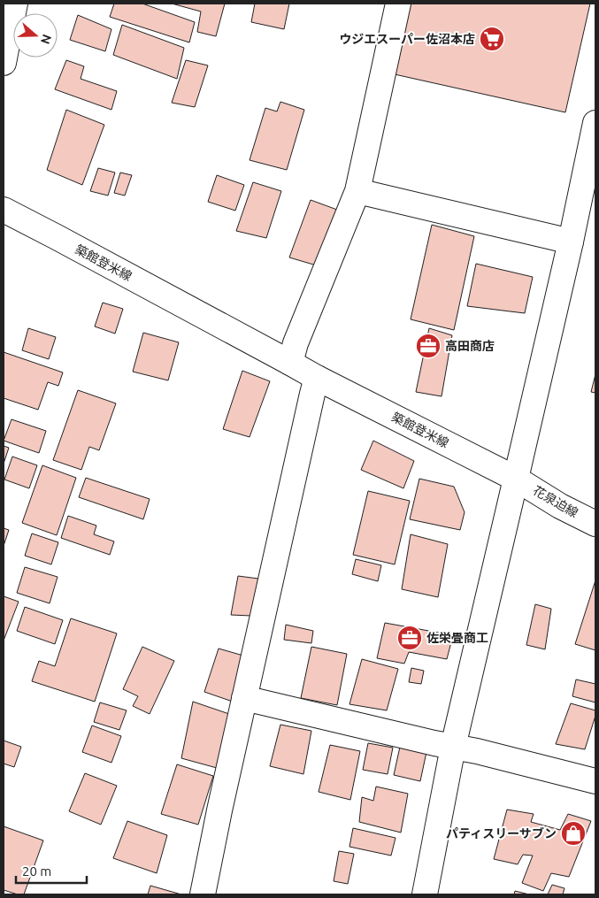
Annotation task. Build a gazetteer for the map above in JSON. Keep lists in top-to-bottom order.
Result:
{
  "streets": {
    "street": ["築館登米線", "花泉迫線"]
  },
  "crossings": [
    ["築館登米線", "花泉迫線"]
  ],
  "places": {
    "supermarket": ["ウジエスーパー佐沼本店"],
    "office": ["高田商店", "佐栄畳商工"],
    "shop": ["パティスリーサブン"]
  },
  "scale_bar": "20 m",
  "north": "right"
}
